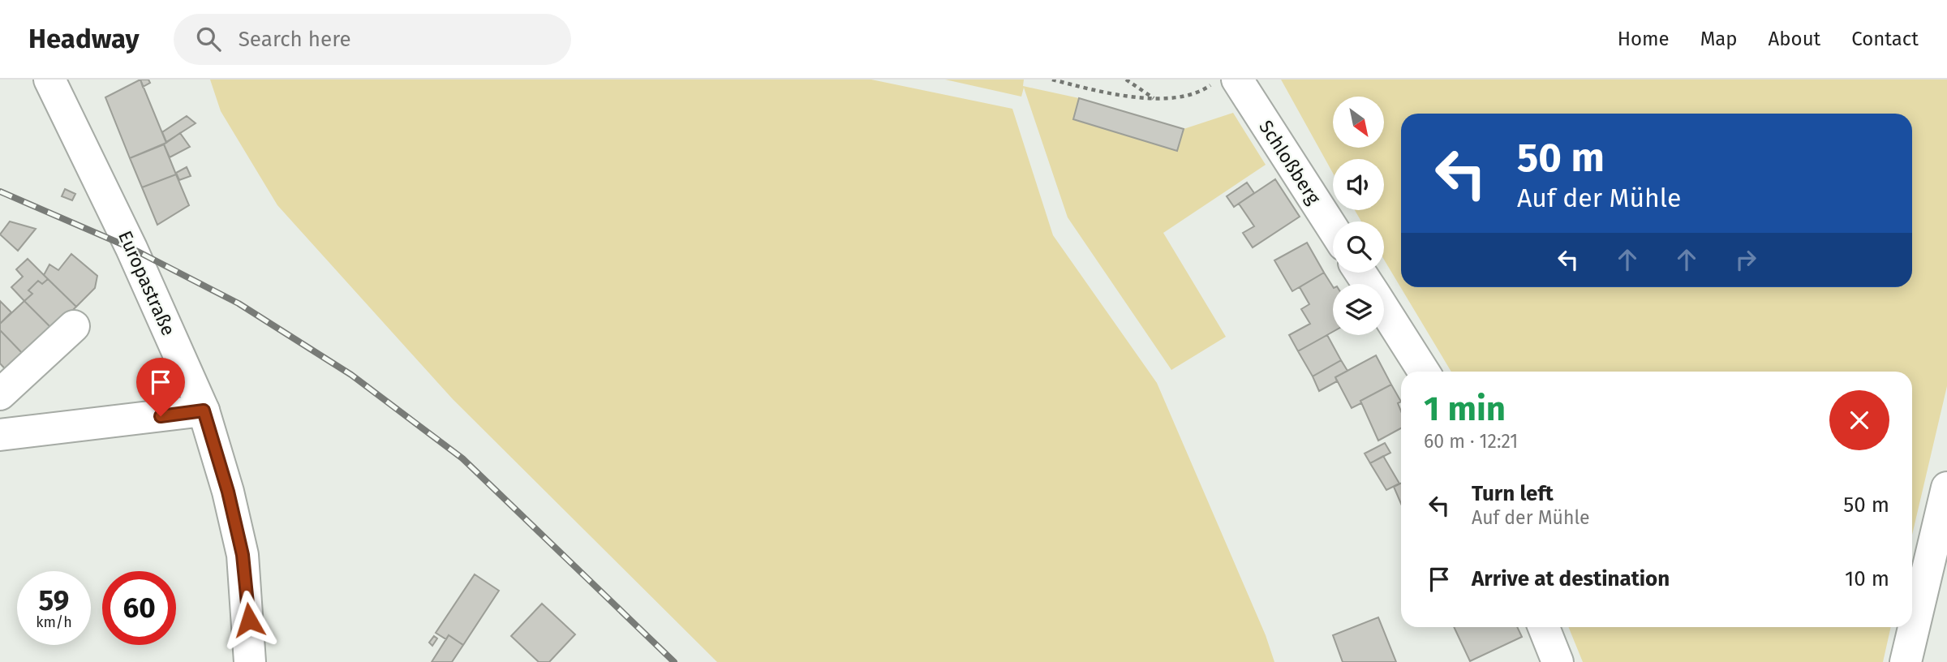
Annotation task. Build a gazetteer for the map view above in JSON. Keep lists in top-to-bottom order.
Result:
{
  "streets": {
    "street": ["Schloßberg", "Europastraße"]
  },
  "north": "bottom right",
  "page": {
    "header": "Headway",
    "search": "Search here",
    "nav": [
      "Home",
      "Map",
      "About",
      "Contact"
    ],
    "turn": ["50 m", "Auf der Mühle"],
    "heading": ["1 min", "60 m · 12:21"],
    "list": [
      {
        "name": "Turn left",
        "note": "Auf der Mühle",
        "value": "50 m"
      },
      {
        "name": "Arrive at destination",
        "value": "10 m"
      }
    ],
    "speed": "59 km/h",
    "limit": "60"
  }
}
